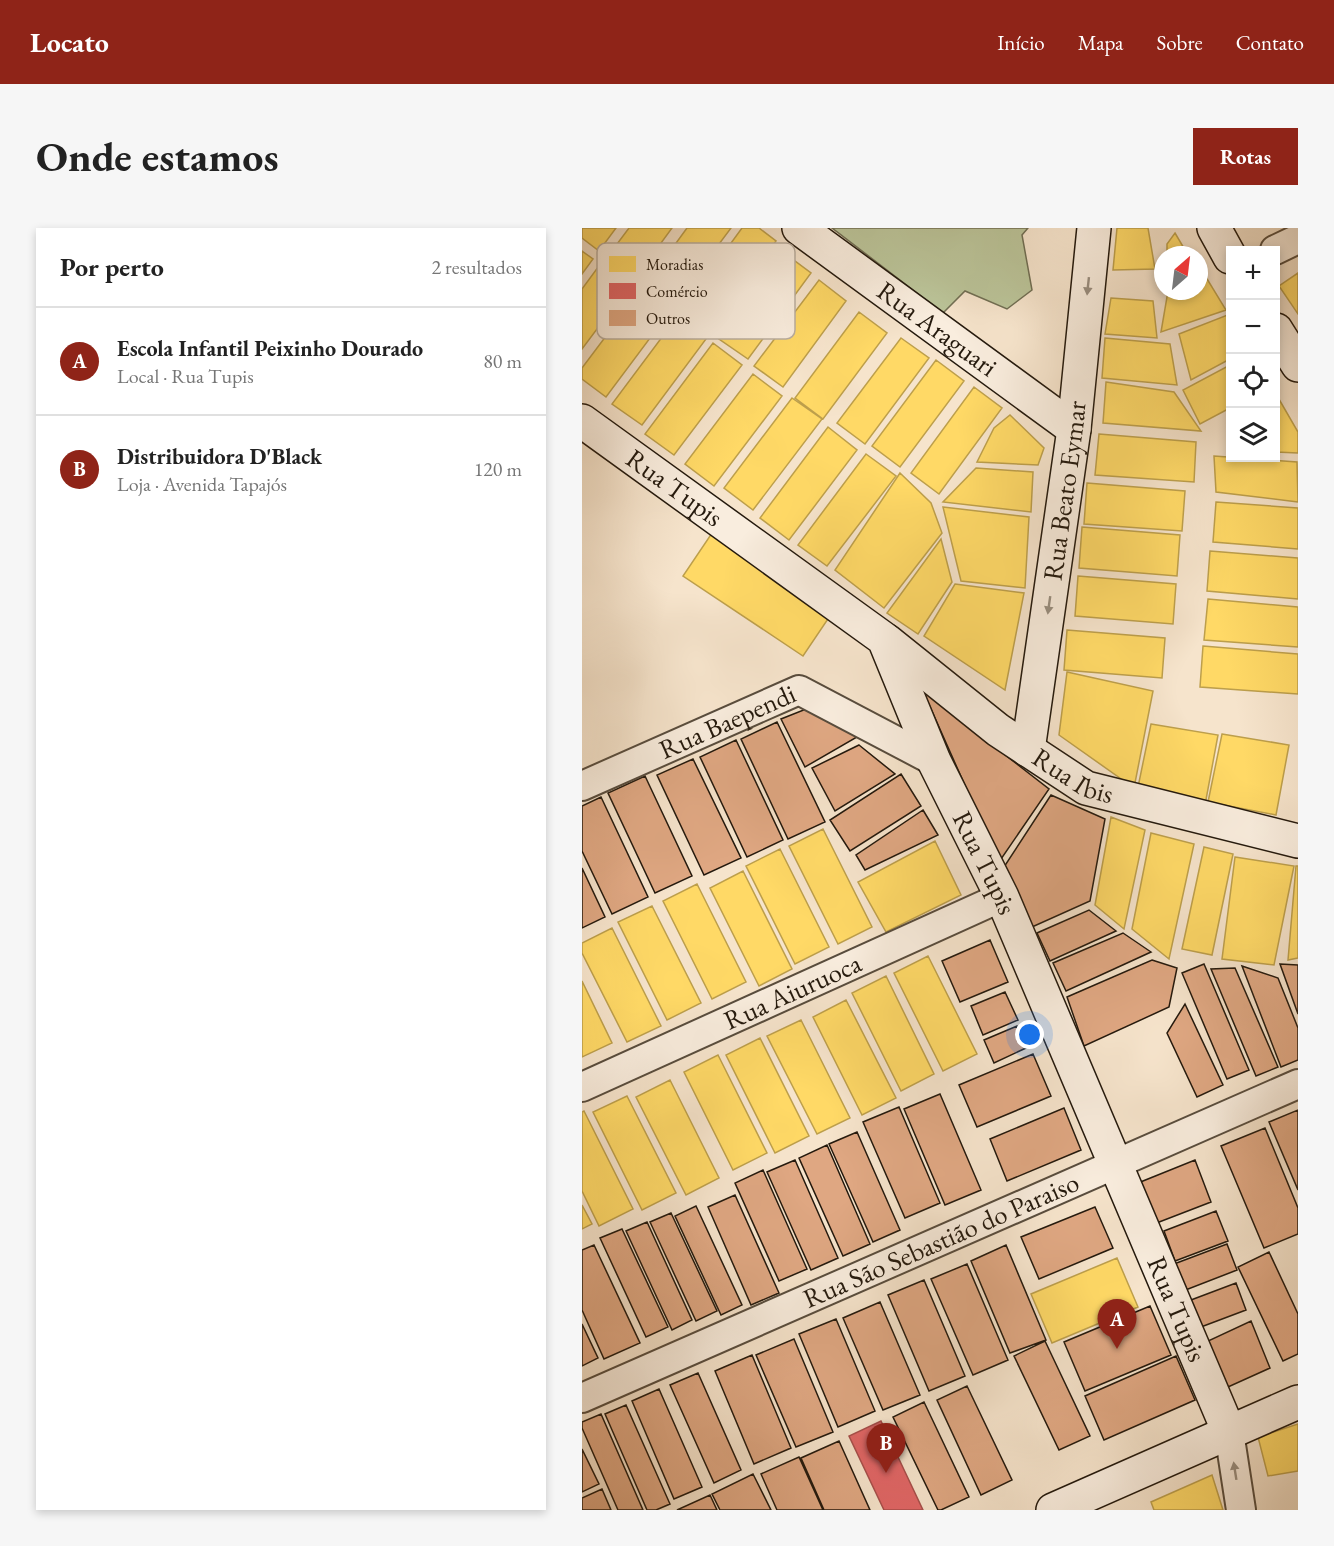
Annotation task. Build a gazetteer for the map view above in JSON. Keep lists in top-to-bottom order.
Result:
{
  "streets": {
    "street": [
      "Rua Araguari",
      "Rua Tupis",
      "Rua Beato Eymar",
      "Rua Baependi",
      "Rua Ibis",
      "Rua Aiuruoca",
      "Rua São Sebastião do Paraiso"
    ]
  },
  "crossings": [
    ["Rua Araguari", "Rua Beato Eymar"],
    ["Rua Tupis", "Rua Baependi"],
    ["Rua Tupis", "Rua Ibis"],
    ["Rua Tupis", "Rua Aiuruoca"],
    ["Rua Tupis", "Rua São Sebastião do Paraiso"],
    ["Rua Beato Eymar", "Rua Ibis"]
  ],
  "one_way": ["Rua Beato Eymar"],
  "legend": ["Moradias", "Comércio", "Outros"],
  "north": "top right",
  "page": {
    "header": "Locato",
    "nav": [
      "Início",
      "Mapa",
      "Sobre",
      "Contato"
    ],
    "buttons": "Rotas",
    "title": "Onde estamos",
    "heading": ["Por perto", "2 resultados"],
    "map_buttons": ["+", "−"],
    "list": [
      {
        "mark": "A",
        "name": "Escola Infantil Peixinho Dourado",
        "note": "Local · Rua Tupis",
        "value": "80 m"
      },
      {
        "mark": "B",
        "name": "Distribuidora D'Black",
        "note": "Loja · Avenida Tapajós",
        "value": "120 m"
      }
    ],
    "pins": ["A", "B"]
  }
}
